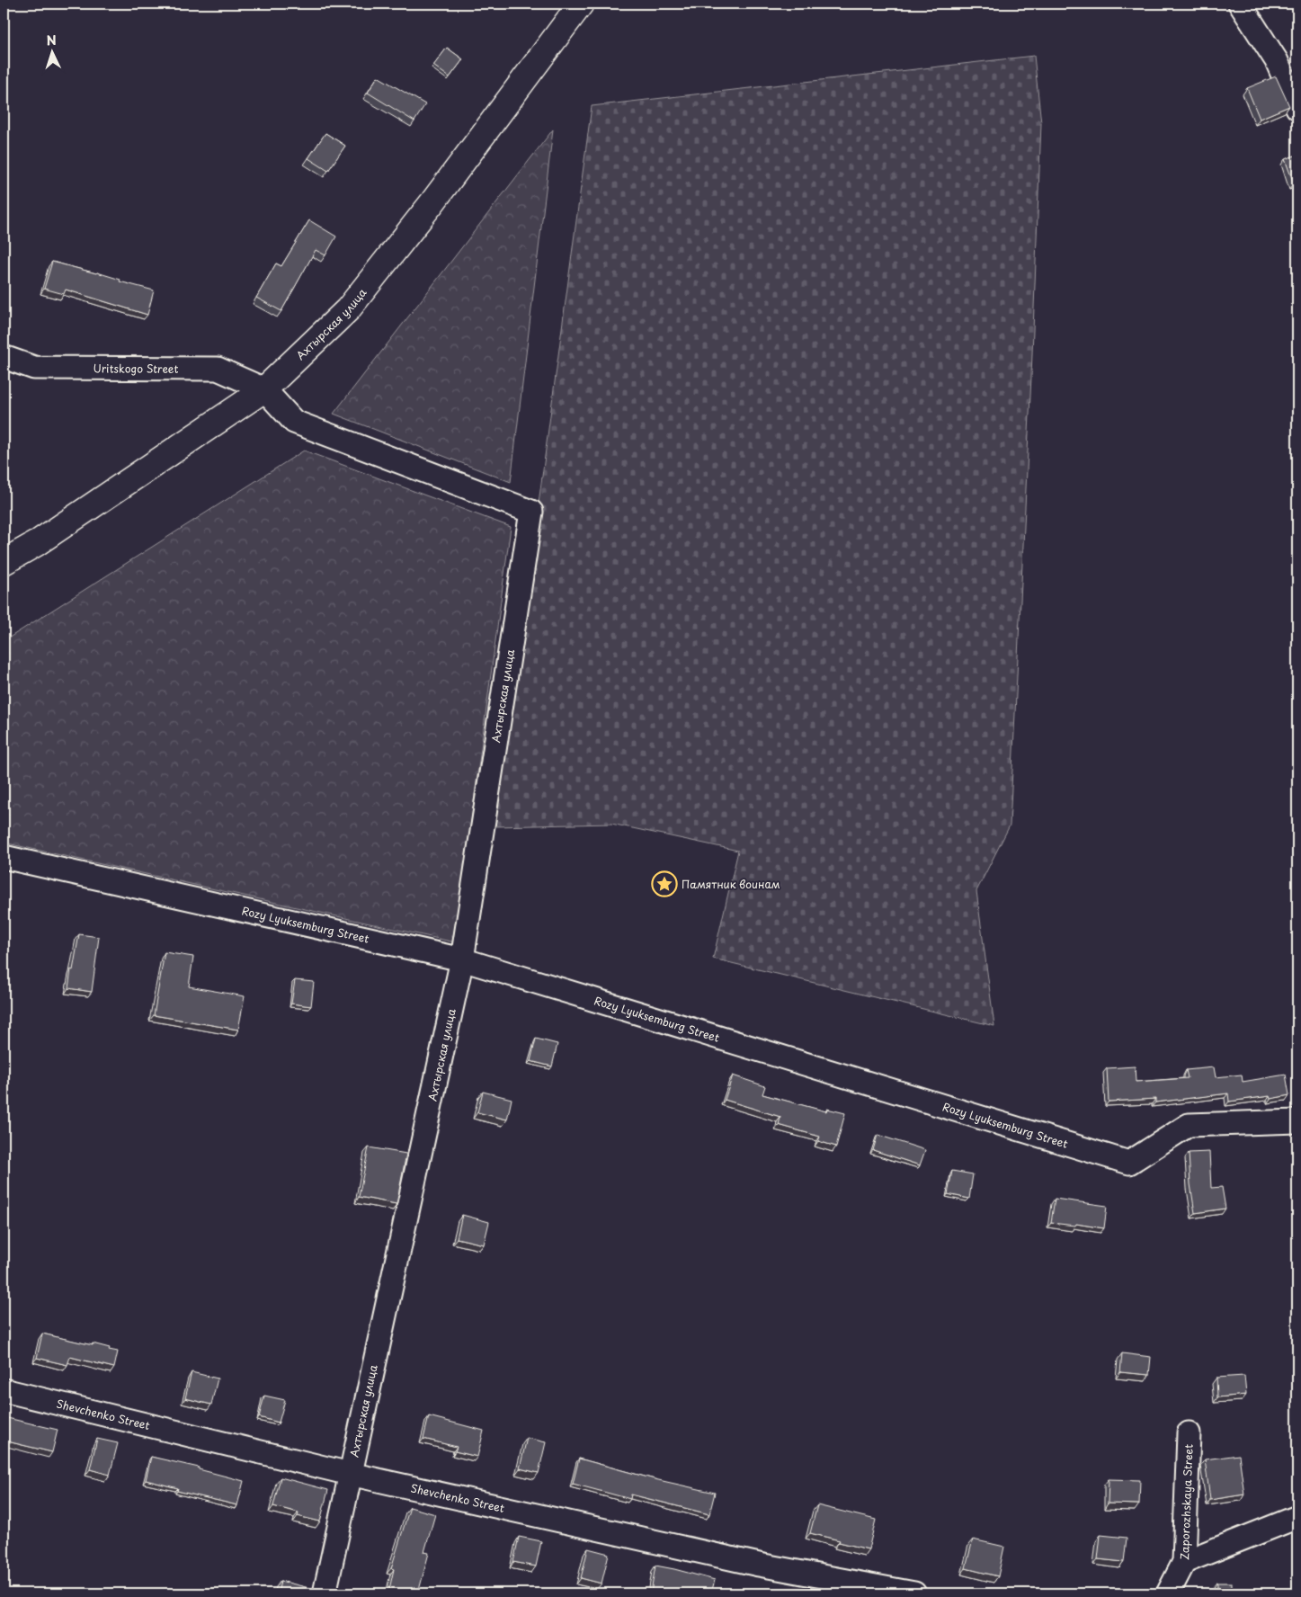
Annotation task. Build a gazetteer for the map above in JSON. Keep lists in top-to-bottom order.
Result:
{
  "streets": {
    "highway": ["Ахтырская улица"],
    "street": [
      "Uritskogo Street",
      "Rozy Lyuksemburg Street",
      "Shevchenko Street",
      "Zaporozhskaya Street"
    ]
  },
  "crossings": [
    ["Ахтырская улица", "Uritskogo Street"],
    ["Ахтырская улица", "Rozy Lyuksemburg Street"],
    ["Ахтырская улица", "Shevchenko Street"]
  ],
  "places": {
    "place": ["Памятник воинам"]
  },
  "north": "top"
}
